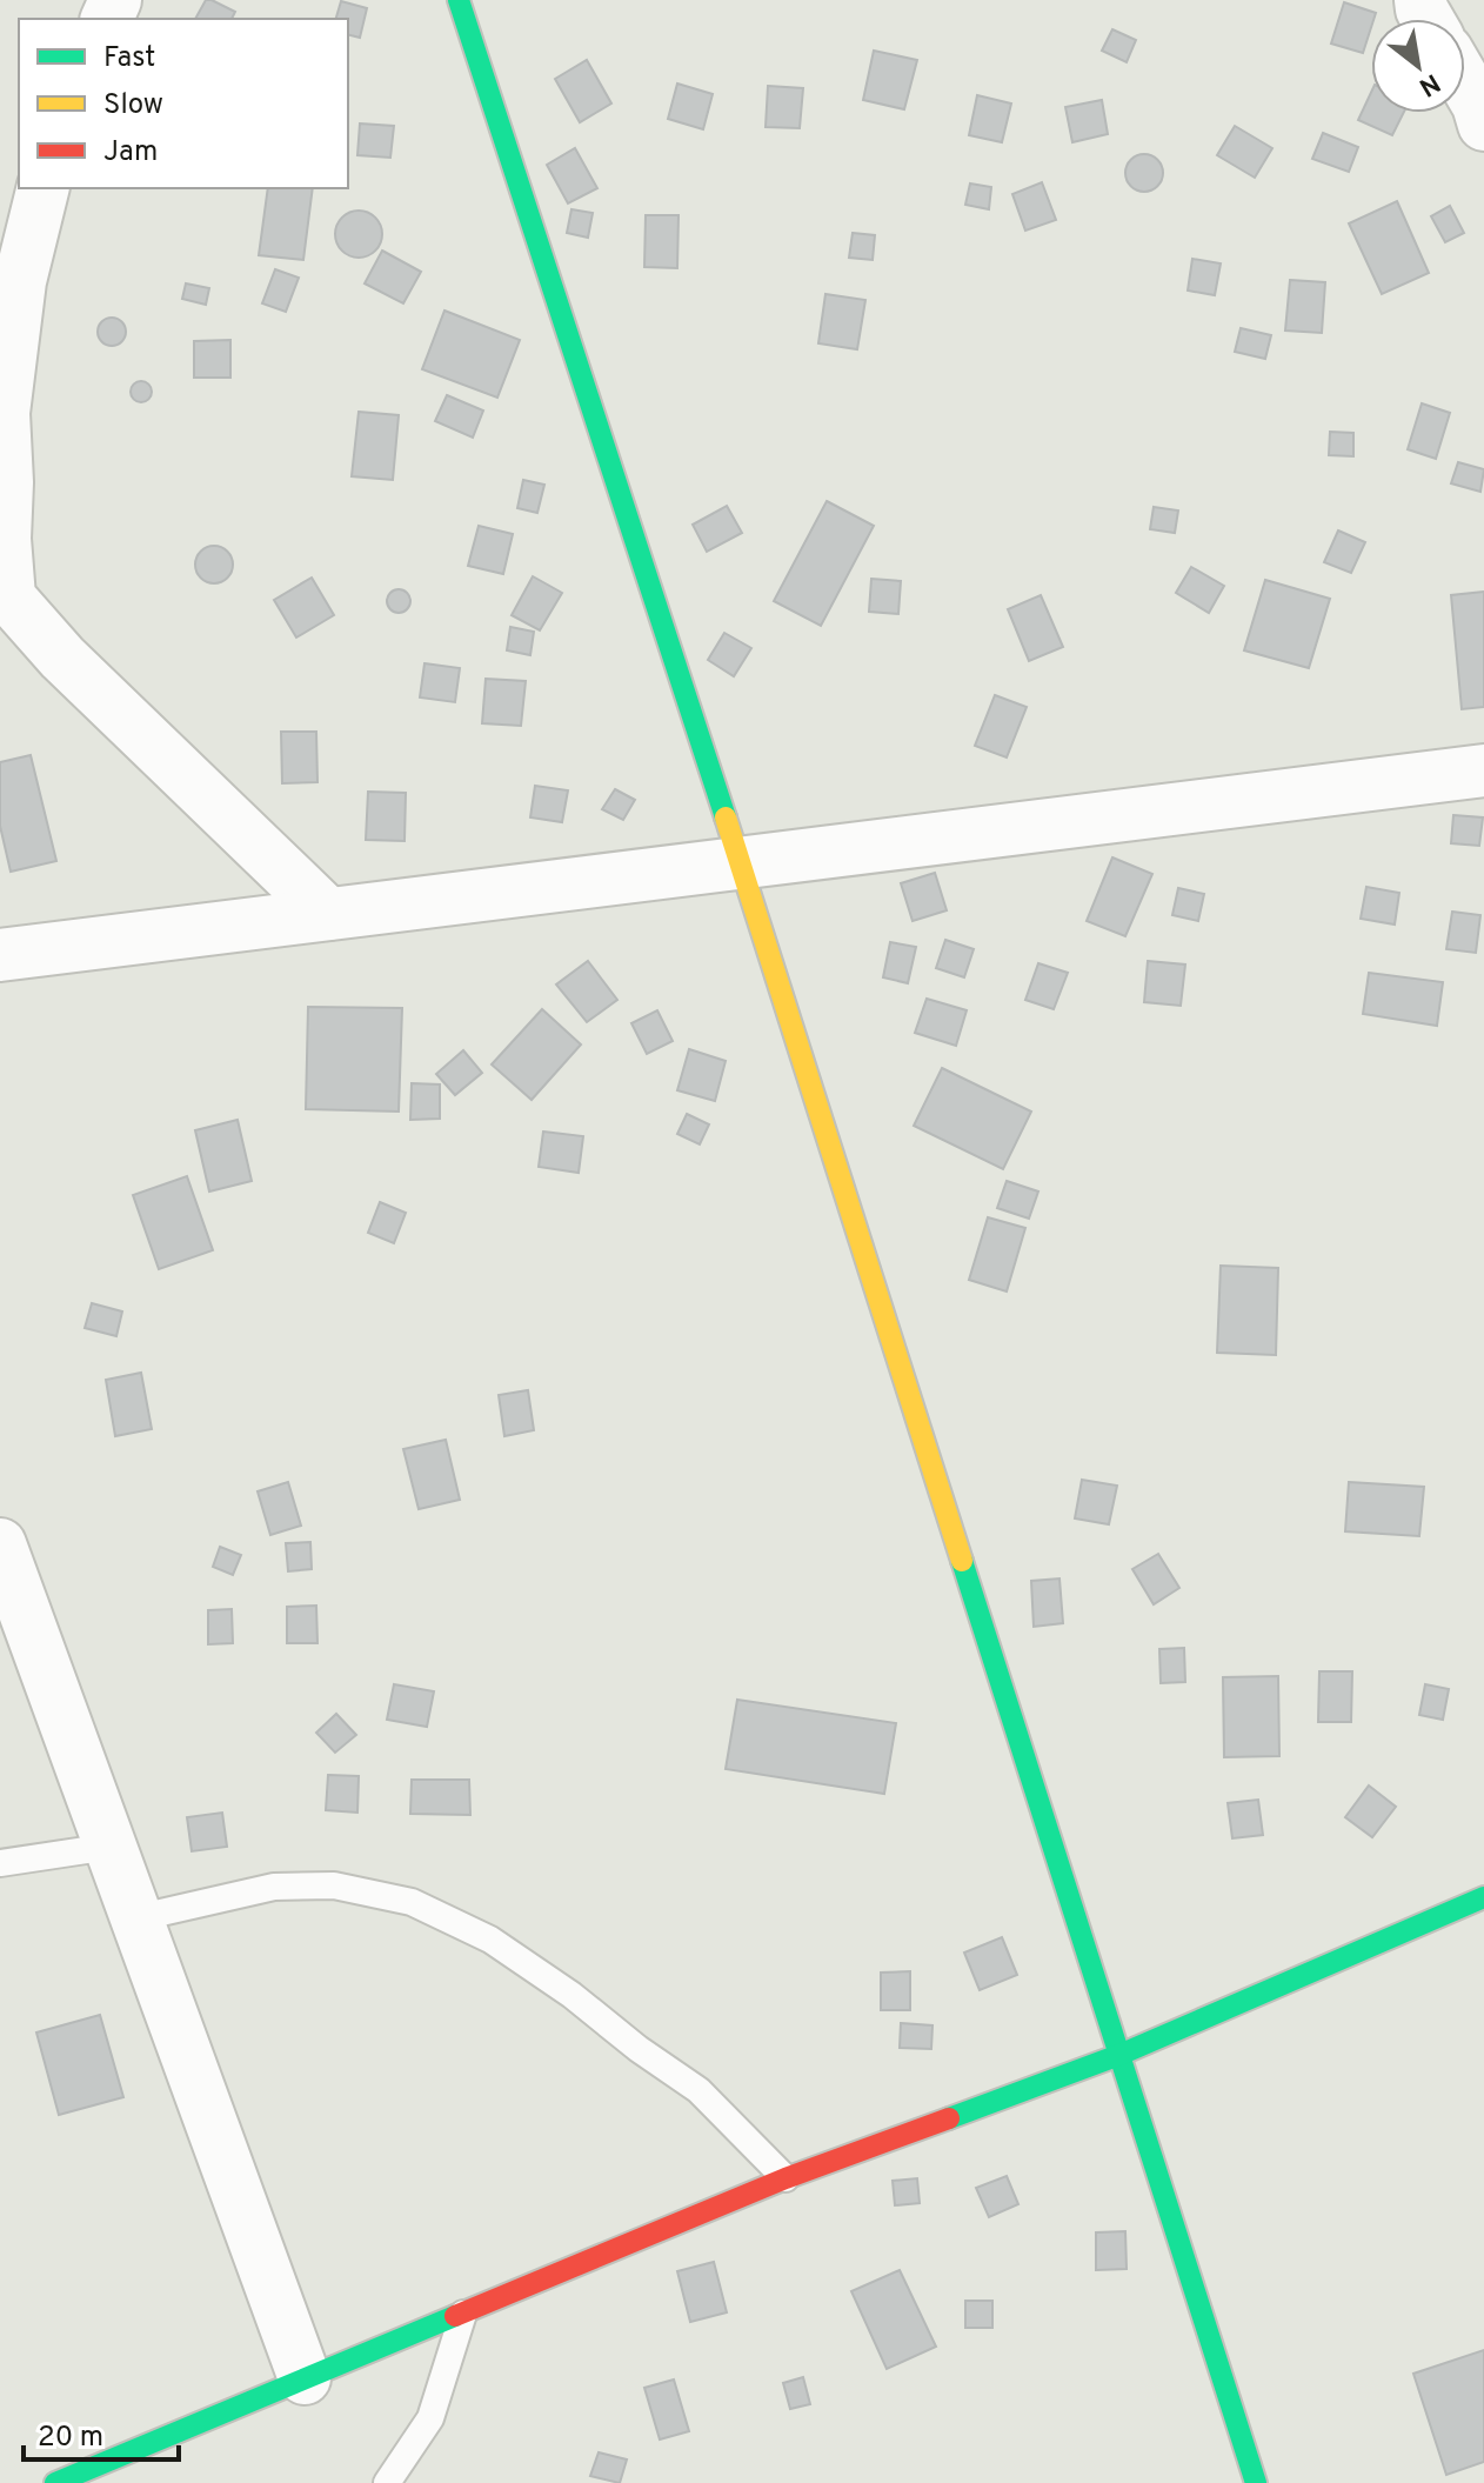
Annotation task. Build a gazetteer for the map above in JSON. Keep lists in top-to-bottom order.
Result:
{
  "legend": ["Fast", "Slow", "Jam"],
  "scale_bar": "20 m",
  "north": "bottom right"
}
